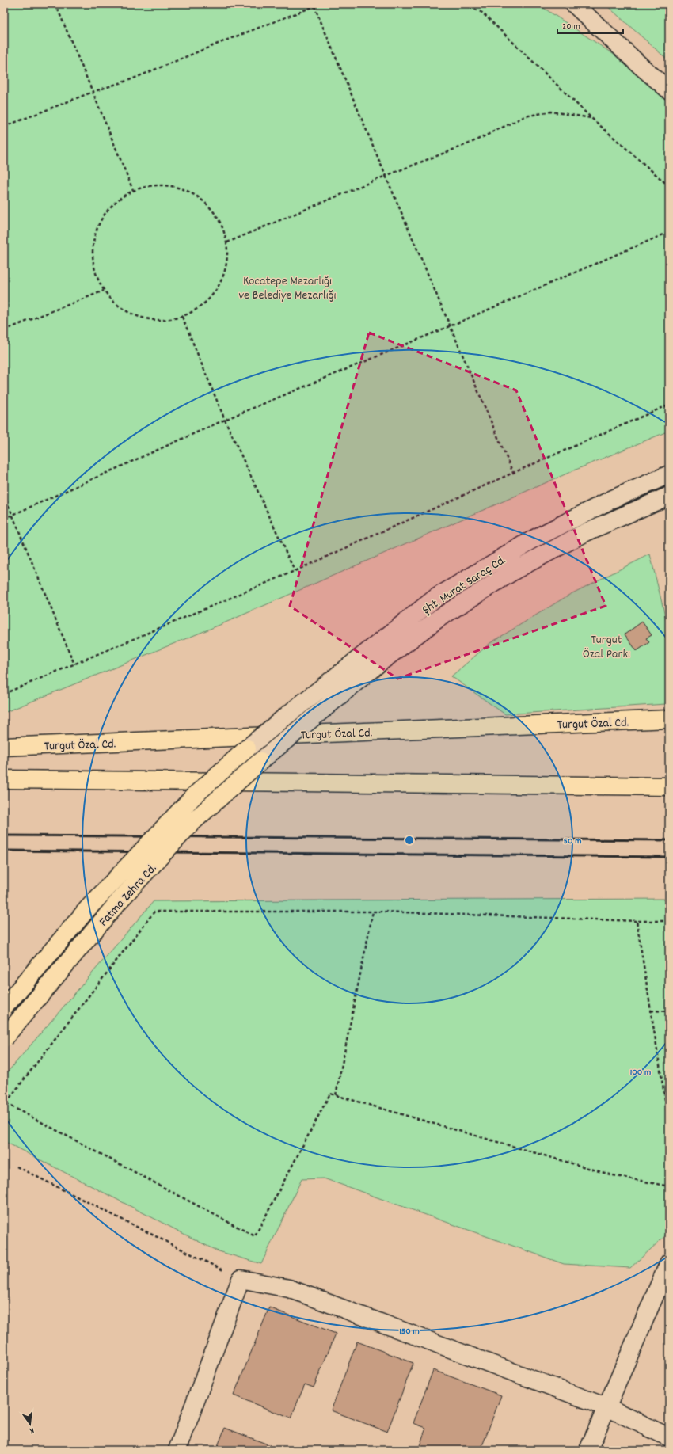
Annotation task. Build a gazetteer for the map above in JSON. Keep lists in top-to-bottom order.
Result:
{
  "streets": {
    "main road": ["Turgut Özal Cd.", "Fatma Zehra Cd."],
    "street": ["Şht. Murat Saraç Cd."]
  },
  "crossings": [
    ["Şht. Murat Saraç Cd.", "Fatma Zehra Cd."]
  ],
  "parks": ["Kocatepe Mezarlığı ve Belediye Mezarlığı", "Turgut Özal Parkı"],
  "scale_bar": "20 m",
  "north": "bottom",
  "rings": ["50 m", "100 m", "150 m"]
}
